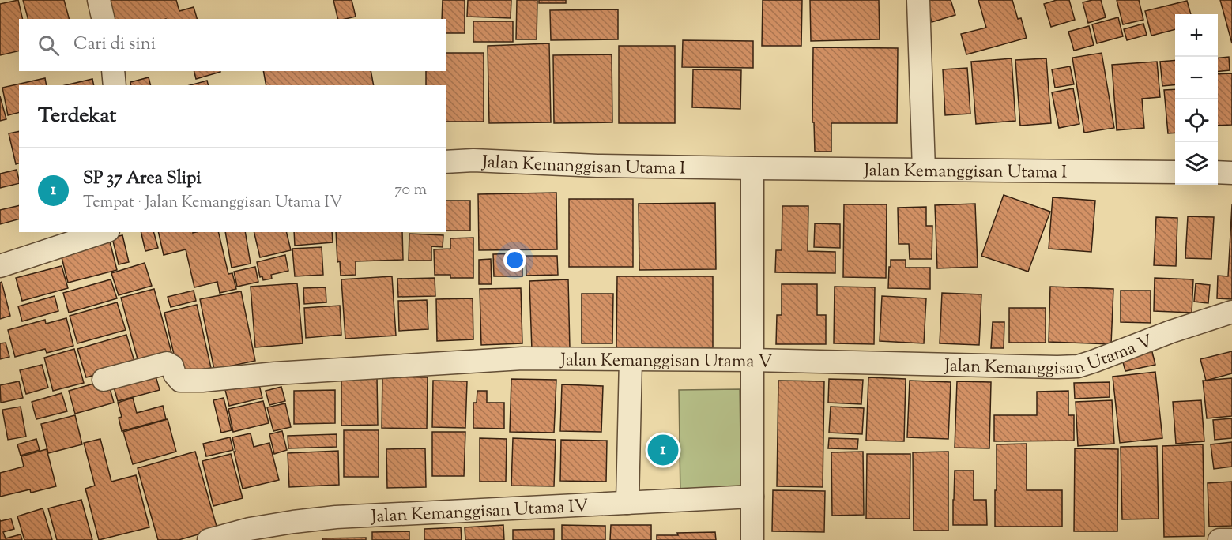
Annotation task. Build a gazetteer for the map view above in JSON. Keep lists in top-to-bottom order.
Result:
{
  "streets": {
    "street": ["Jalan Kemanggisan Utama I", "Jalan Kemanggisan Utama V", "Jalan Kemanggisan Utama IV"]
  },
  "page": {
    "map_buttons": ["+", "−"],
    "search": "Cari di sini",
    "heading": "Terdekat",
    "list": [
      {
        "mark": "1",
        "name": "SP 37 Area Slipi",
        "note": "Tempat · Jalan Kemanggisan Utama IV",
        "value": "70 m"
      }
    ],
    "pins": "1"
  }
}
